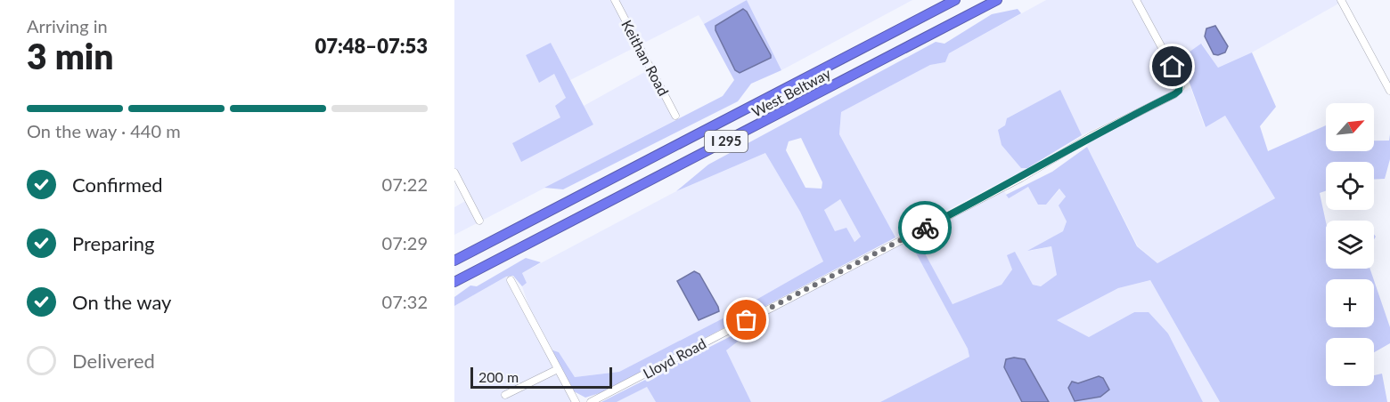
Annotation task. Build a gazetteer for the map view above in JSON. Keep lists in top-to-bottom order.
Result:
{
  "streets": {
    "highway": ["West Beltway", "I 295"],
    "street": ["Keithan Road", "Lloyd Road"]
  },
  "scale_bar": "200 m",
  "north": "top right",
  "page": {
    "heading": ["3 min", "Arriving in", "07:48–07:53"],
    "bar": "On the way · 440 m",
    "map_buttons": ["+", "−"],
    "list": [
      ["Confirmed", "07:22"],
      ["Preparing", "07:29"],
      ["On the way", "07:32"],
      "Delivered"
    ],
    "scale": "200 m"
  }
}
